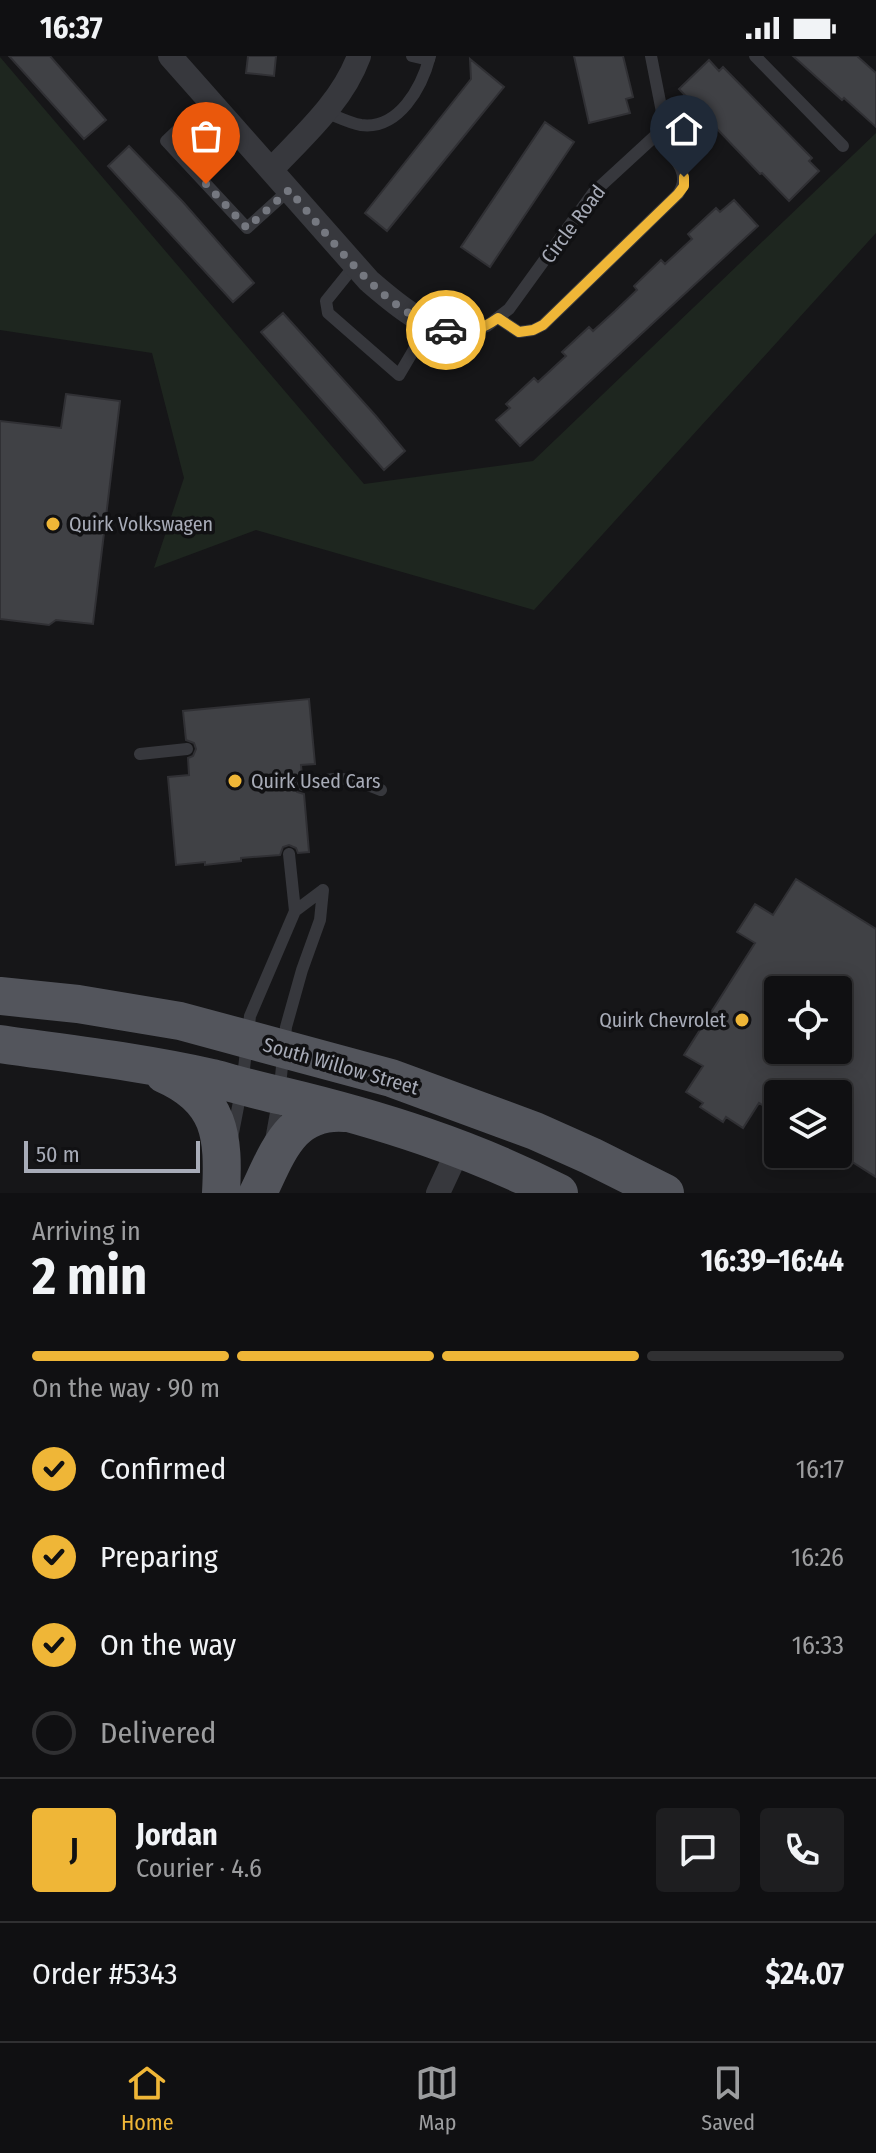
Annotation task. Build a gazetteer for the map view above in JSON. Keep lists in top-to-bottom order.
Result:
{
  "streets": {
    "main road": ["South Willow Street"],
    "street": ["Circle Road"]
  },
  "places": ["Quirk Volkswagen", "Quirk Used Cars", "Quirk Chevrolet"],
  "scale_bar": "50 m",
  "page": {
    "status": "16:37",
    "scale": "50 m",
    "heading": ["2 min", "Arriving in", "16:39–16:44"],
    "panel": [
      "Jordan",
      "Courier · 4.6",
      "Order #5343",
      "$24.07"
    ],
    "bar": "On the way · 90 m",
    "list": [
      ["Confirmed", "16:17"],
      ["Preparing", "16:26"],
      ["On the way", "16:33"],
      "Delivered"
    ],
    "round": "J",
    "tabs": ["Home", "Map", "Saved"]
  }
}
